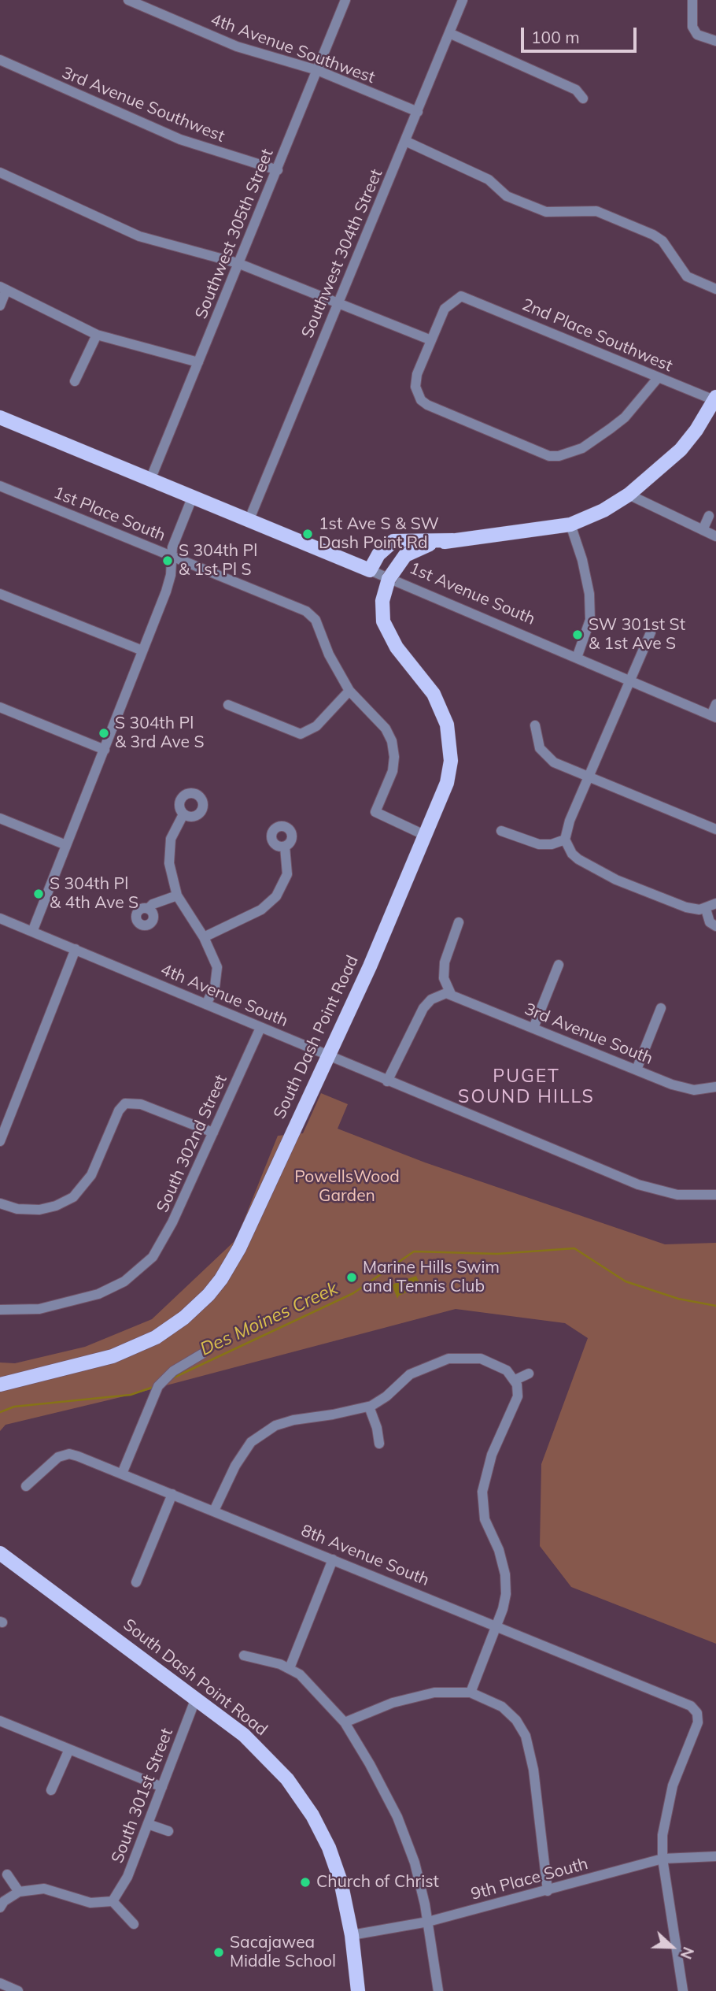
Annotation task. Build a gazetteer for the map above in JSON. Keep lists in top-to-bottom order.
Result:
{
  "streets": {
    "main road": ["1st Avenue South", "South Dash Point Road"],
    "street": [
      "4th Avenue Southwest",
      "3rd Avenue Southwest",
      "Southwest 305th Street",
      "Southwest 304th Street",
      "2nd Place Southwest",
      "1st Place South",
      "4th Avenue South",
      "3rd Avenue South",
      "South 302nd Street",
      "8th Avenue South",
      "South 301st Street",
      "9th Place South"
    ]
  },
  "crossings": [
    ["4th Avenue Southwest", "Southwest 305th Street"],
    ["4th Avenue Southwest", "Southwest 304th Street"],
    ["3rd Avenue Southwest", "Southwest 305th Street"],
    ["Southwest 305th Street", "1st Avenue South"],
    ["Southwest 304th Street", "1st Avenue South"],
    ["1st Place South", "South Dash Point Road"],
    ["4th Avenue South", "South Dash Point Road"],
    ["4th Avenue South", "South 302nd Street"],
    ["South Dash Point Road", "South 301st Street"],
    ["South Dash Point Road", "9th Place South"],
    ["8th Avenue South", "9th Place South"]
  ],
  "districts": ["PUGET SOUND HILLS"],
  "water": ["Des Moines Creek"],
  "parks": ["PowellsWood Garden"],
  "places": [
    "1st Ave S & SW Dash Point Rd",
    "S 304th Pl & 1st Pl S",
    "SW 301st St & 1st Ave S",
    "S 304th Pl & 3rd Ave S",
    "S 304th Pl & 4th Ave S",
    "Marine Hills Swim and Tennis Club",
    "Church of Christ",
    "Sacajawea Middle School"
  ],
  "scale_bar": "100 m",
  "north": "right"
}
